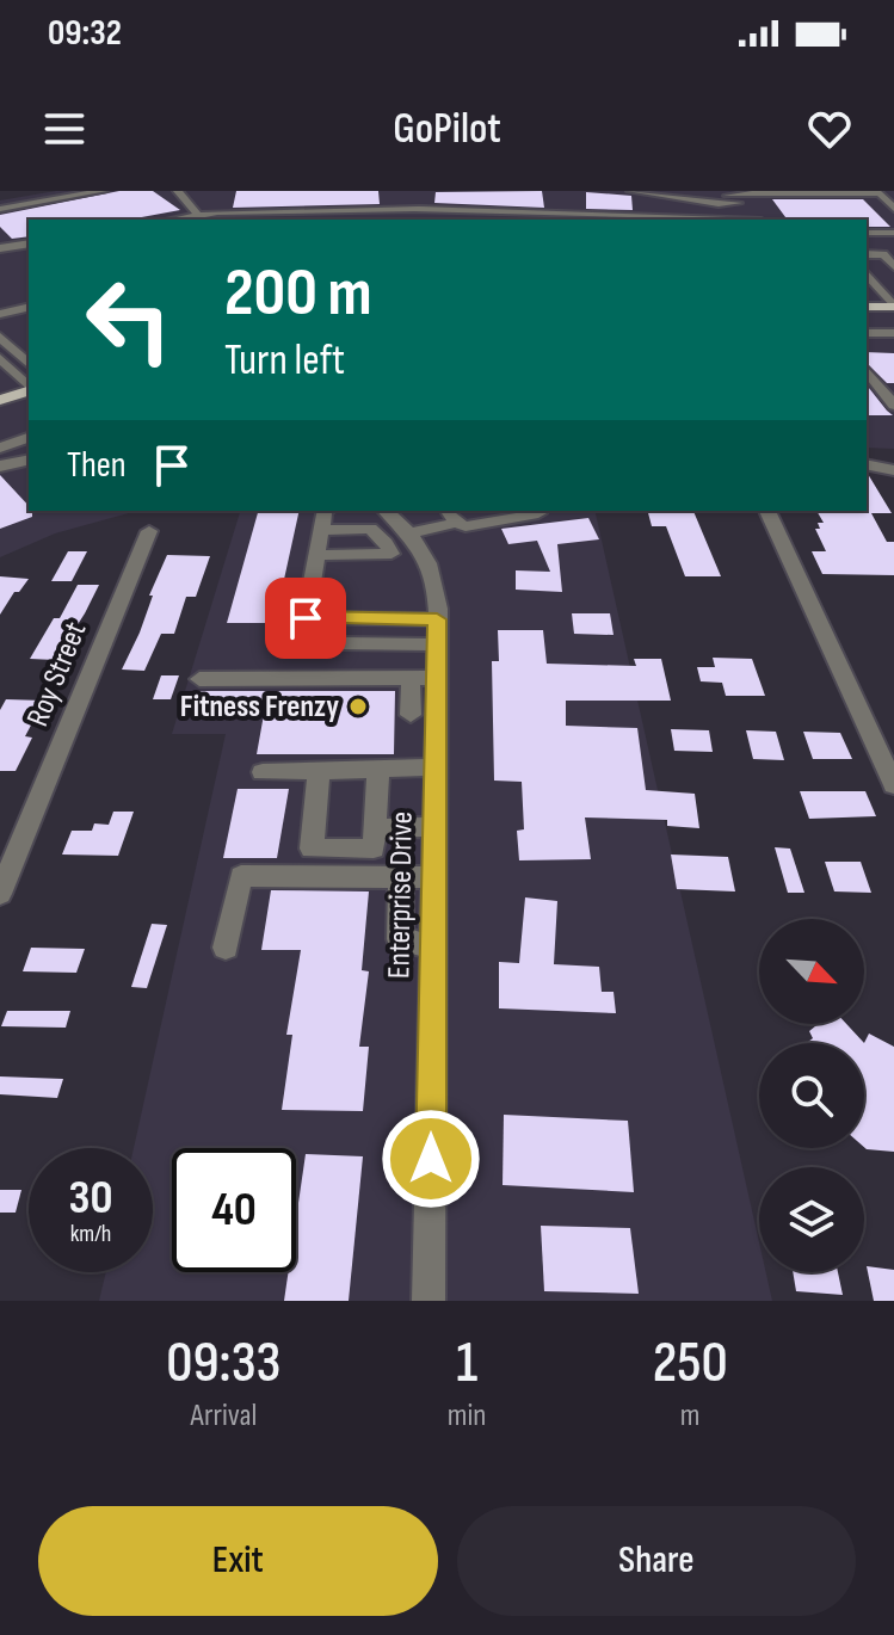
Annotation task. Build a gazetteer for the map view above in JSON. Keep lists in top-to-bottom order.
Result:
{
  "streets": {
    "street": ["Roy Street", "Enterprise Drive"]
  },
  "places": ["Fitness Frenzy"],
  "north": "bottom right",
  "page": {
    "status": "09:32",
    "header": "GoPilot",
    "turn": ["200 m", "Turn left"],
    "then": "Then",
    "speed": "30 km/h",
    "limit": "40",
    "eta": [
      "09:33",
      "Arrival",
      "1",
      "min",
      "250",
      "m"
    ],
    "buttons": ["Exit", "Share"]
  }
}
